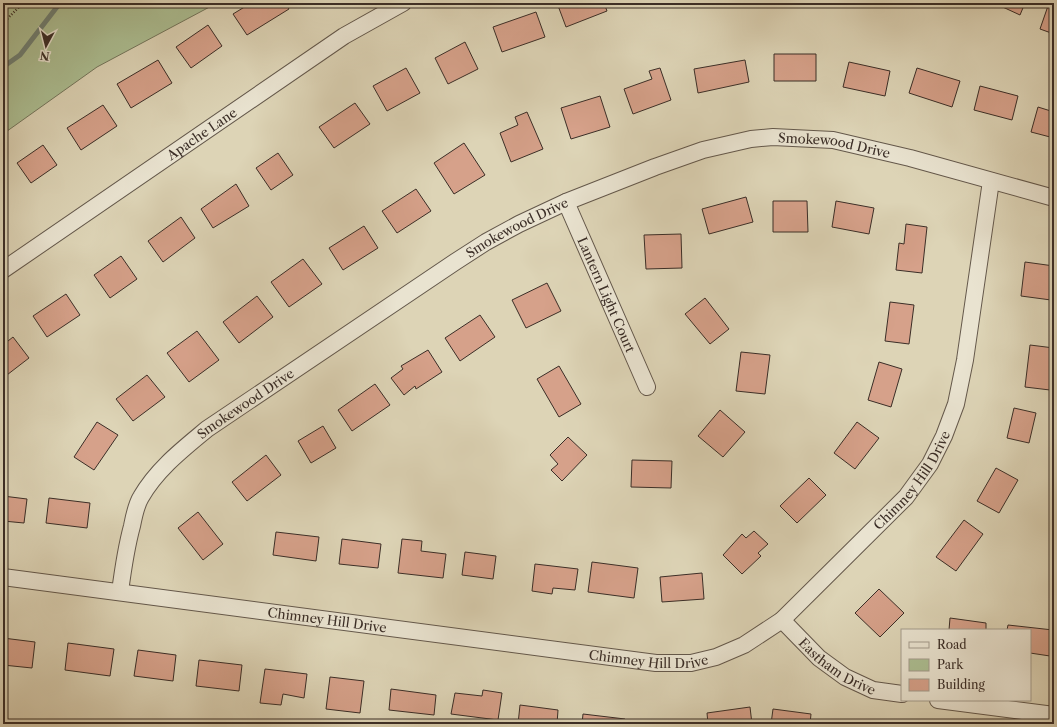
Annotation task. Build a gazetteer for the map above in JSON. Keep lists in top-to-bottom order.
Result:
{
  "streets": {
    "street": [
      "Apache Lane",
      "Smokewood Drive",
      "Lantern Light Court",
      "Chimney Hill Drive",
      "Eastham Drive"
    ]
  },
  "crossings": [
    ["Smokewood Drive", "Lantern Light Court"],
    ["Smokewood Drive", "Chimney Hill Drive"],
    ["Chimney Hill Drive", "Eastham Drive"]
  ],
  "legend": ["Road", "Park", "Building"],
  "north": "bottom"
}
